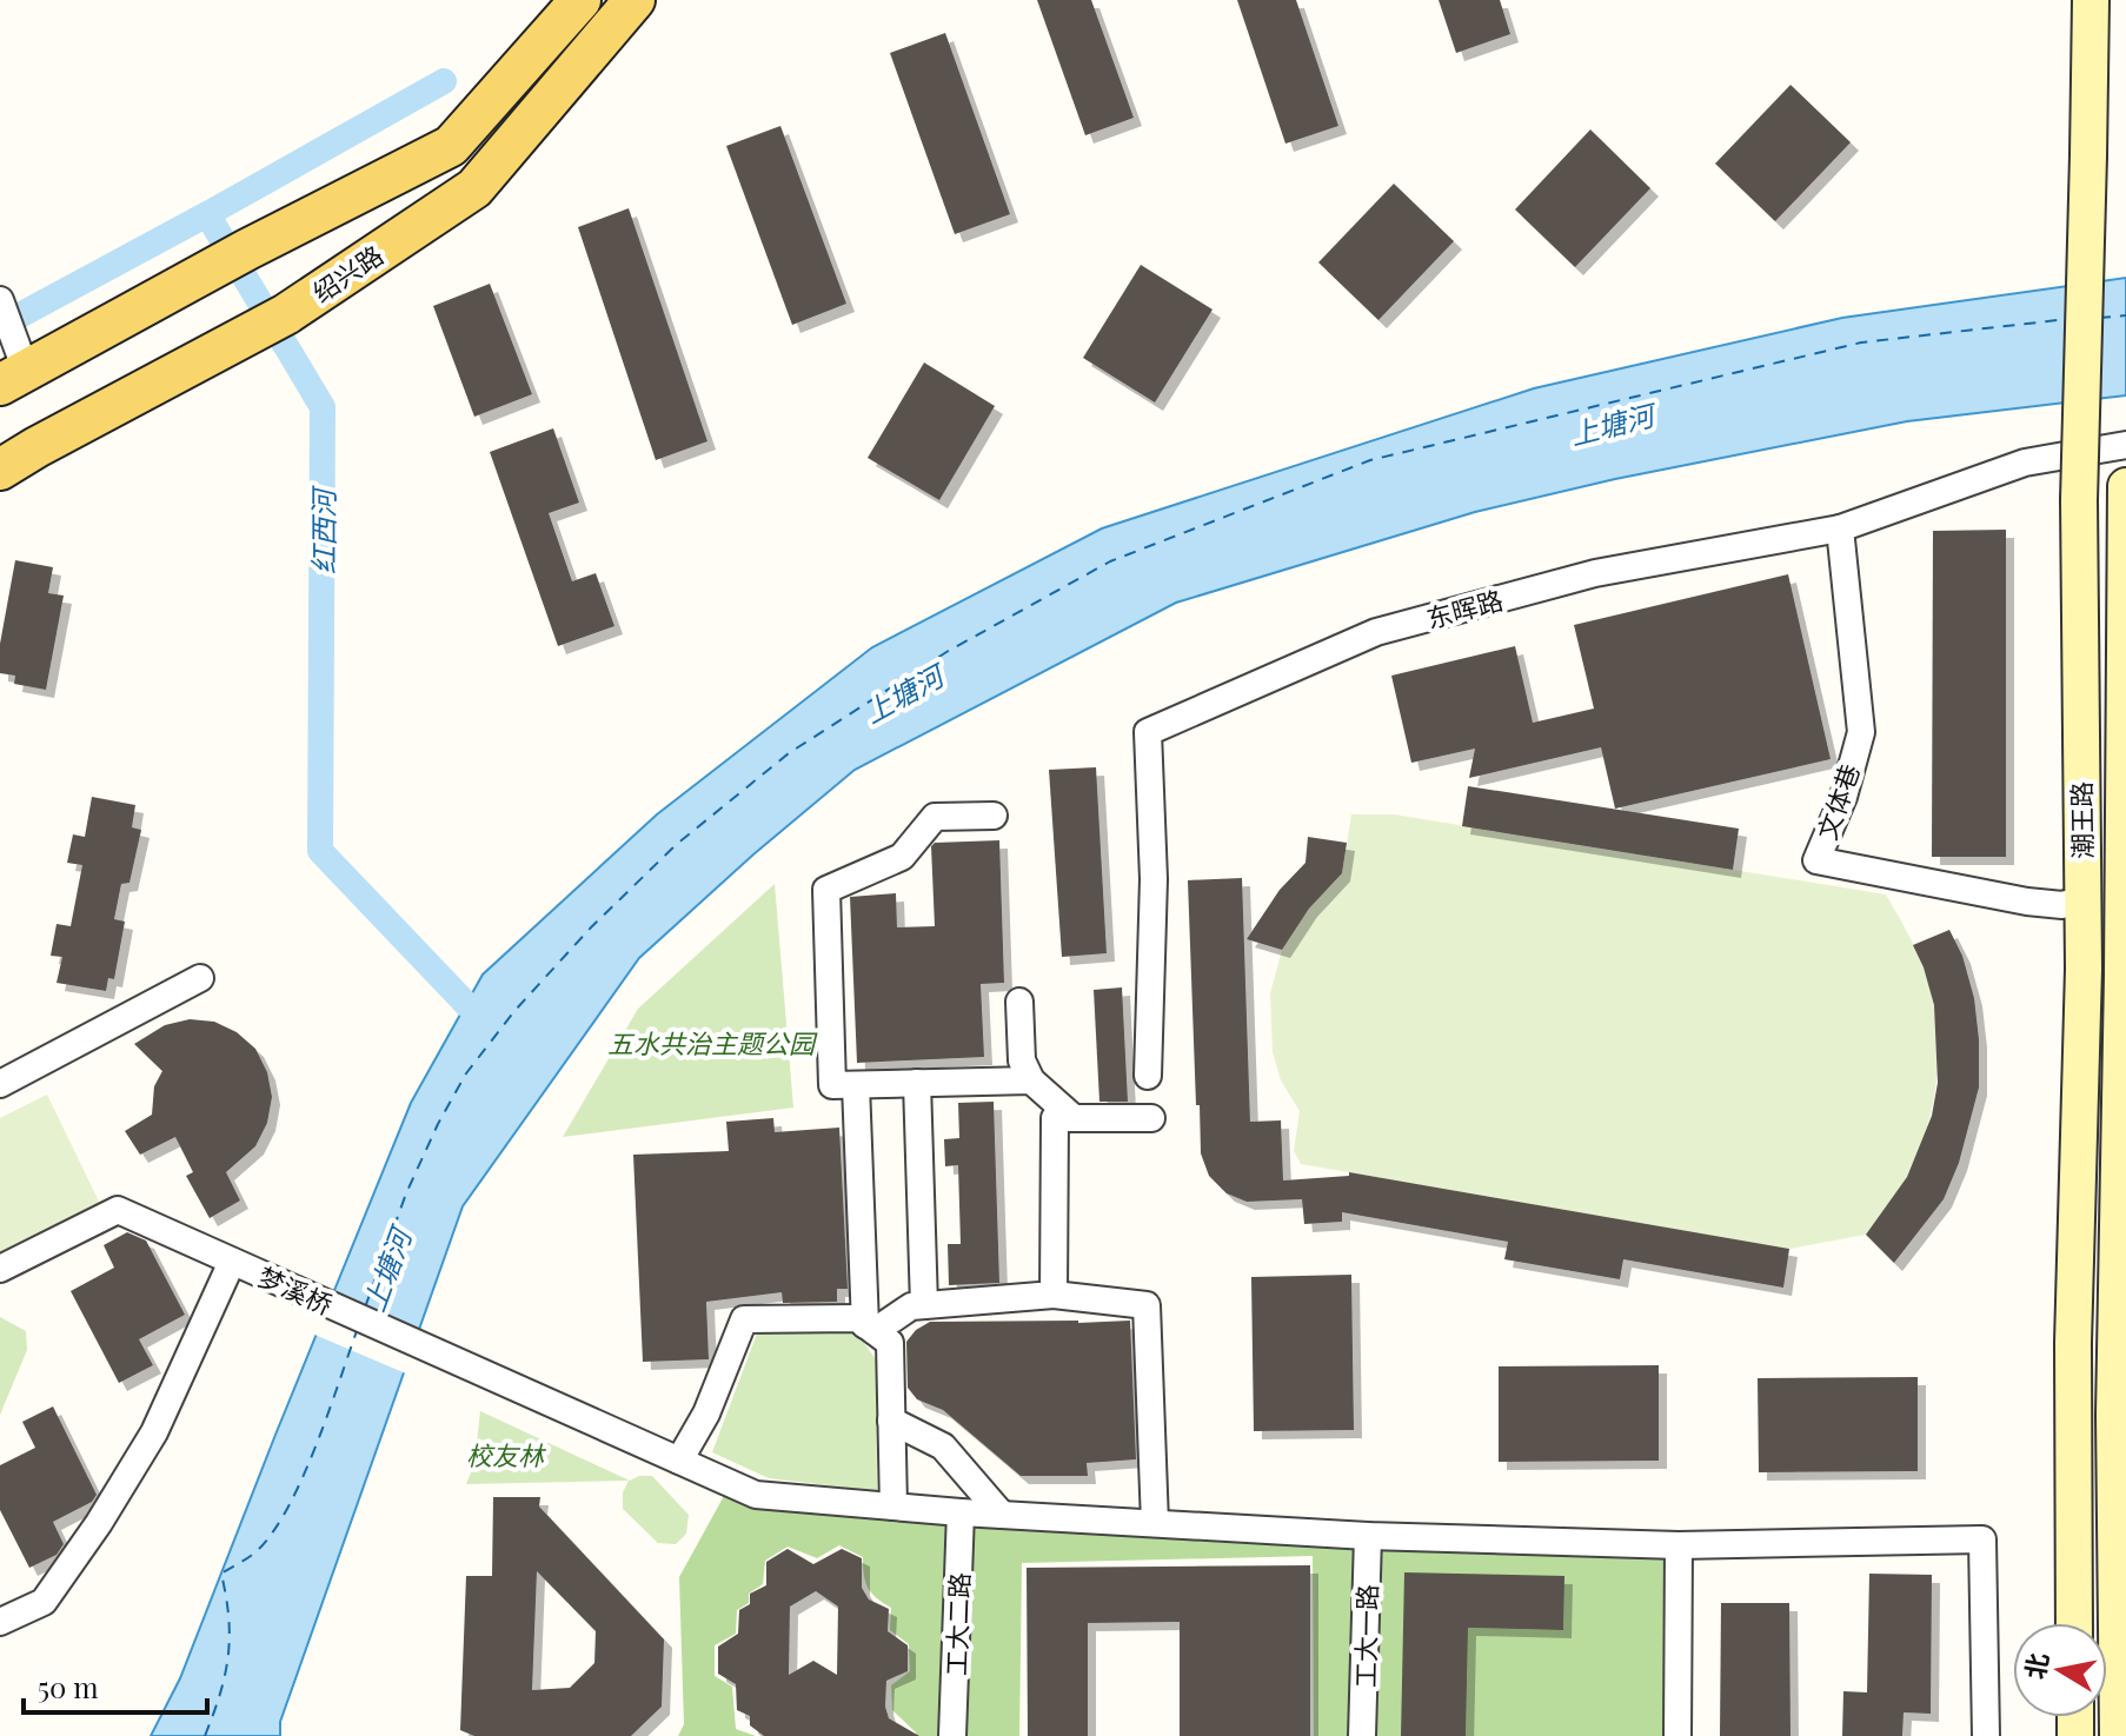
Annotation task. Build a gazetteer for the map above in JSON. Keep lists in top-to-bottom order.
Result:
{
  "streets": {
    "main road": ["绍兴路", "潮王路"],
    "street": [
      "东晖路",
      "文体巷",
      "梦溪桥",
      "工大二路",
      "工大一路"
    ]
  },
  "crossings": [
    ["东晖路", "文体巷"],
    ["文体巷", "潮王路"],
    ["梦溪桥", "工大二路"],
    ["梦溪桥", "工大一路"]
  ],
  "water": ["上塘河", "红西河"],
  "parks": ["五水共治主题公园", "校友林"],
  "scale_bar": "50 m",
  "north": "left"
}
